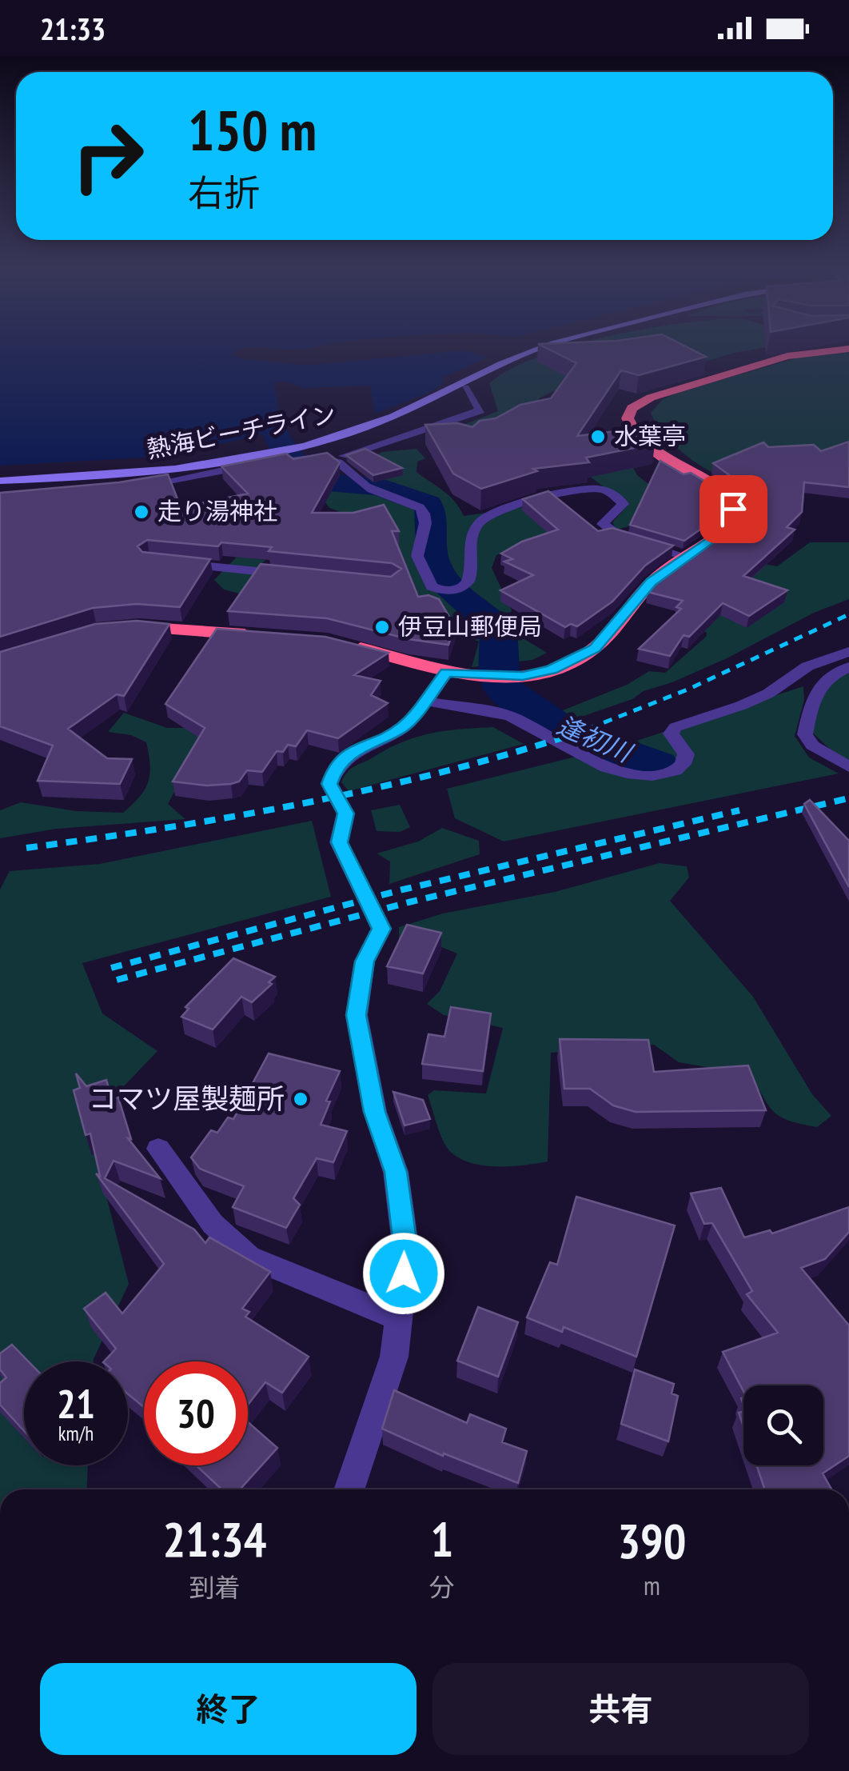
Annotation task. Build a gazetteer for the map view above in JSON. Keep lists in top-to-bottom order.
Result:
{
  "streets": {
    "street": ["熱海ビーチライン"]
  },
  "water": ["逢初川"],
  "places": [
    "水葉亭",
    "走り湯神社",
    "伊豆山郵便局",
    "コマツ屋製麺所"
  ],
  "page": {
    "status": "21:33",
    "turn": ["150 m", "右折"],
    "speed": "21 km/h",
    "limit": "30",
    "eta": [
      "21:34",
      "到着",
      "1",
      "分",
      "390",
      "m"
    ],
    "buttons": ["終了", "共有"]
  }
}
